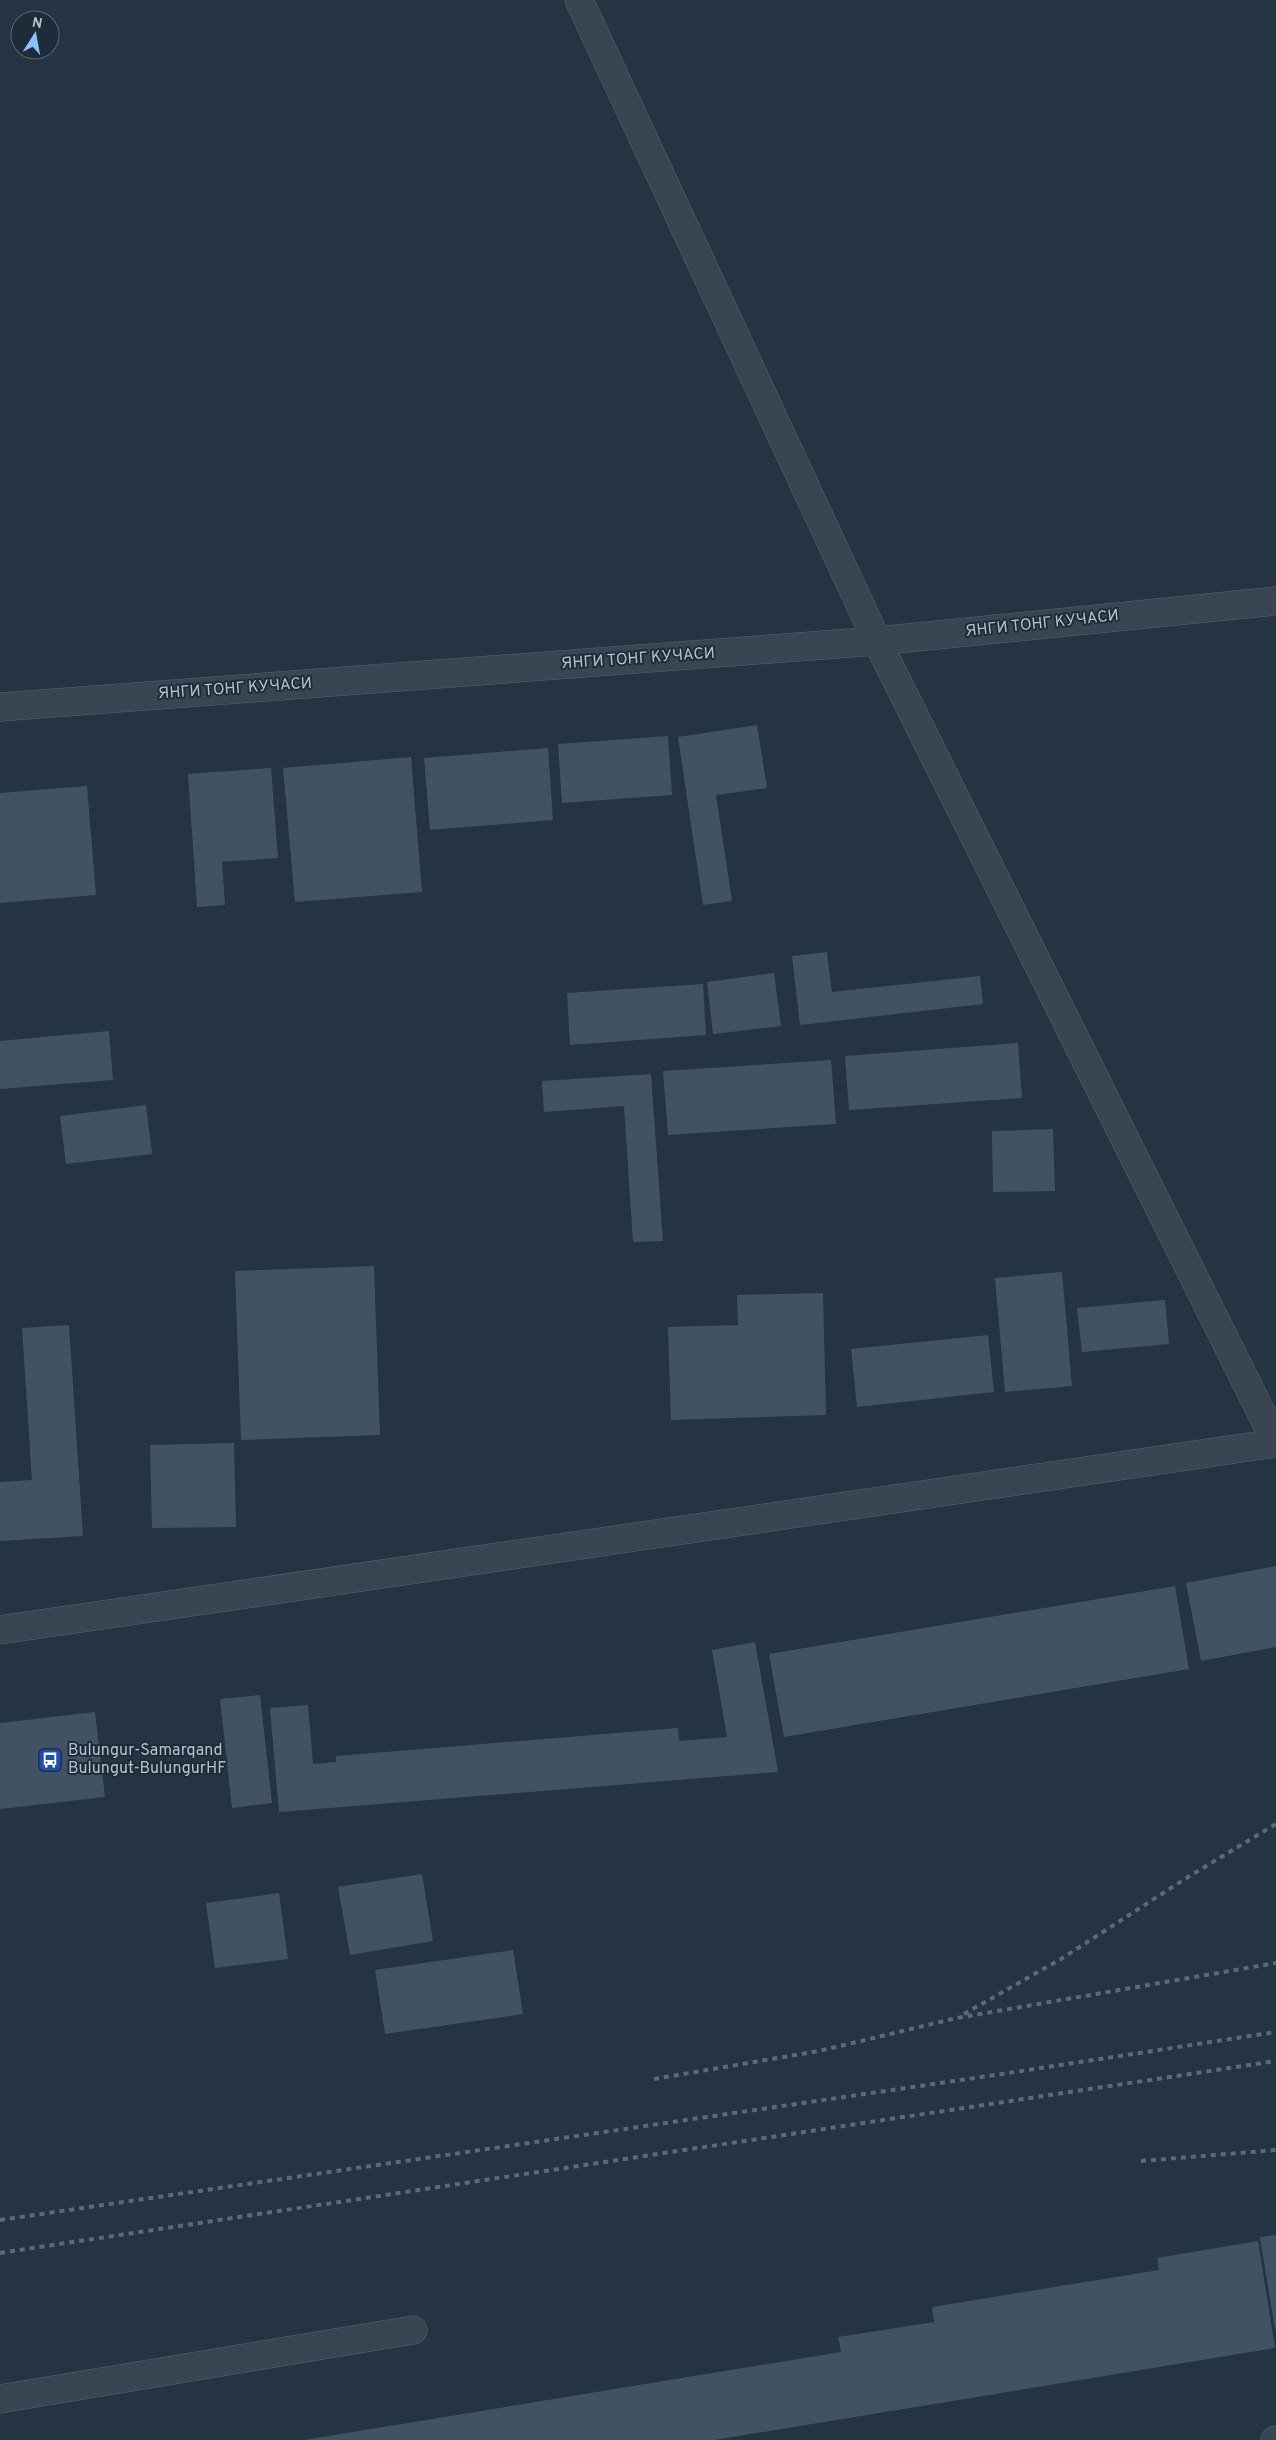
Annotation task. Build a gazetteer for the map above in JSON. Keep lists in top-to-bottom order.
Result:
{
  "streets": {
    "street": ["ЯНГИ ТОНГ КУЧАСИ"]
  },
  "places": {
    "bus stop": ["Bulungur-Samarqand Bulungut-BulungurHF"]
  },
  "north": "top"
}
